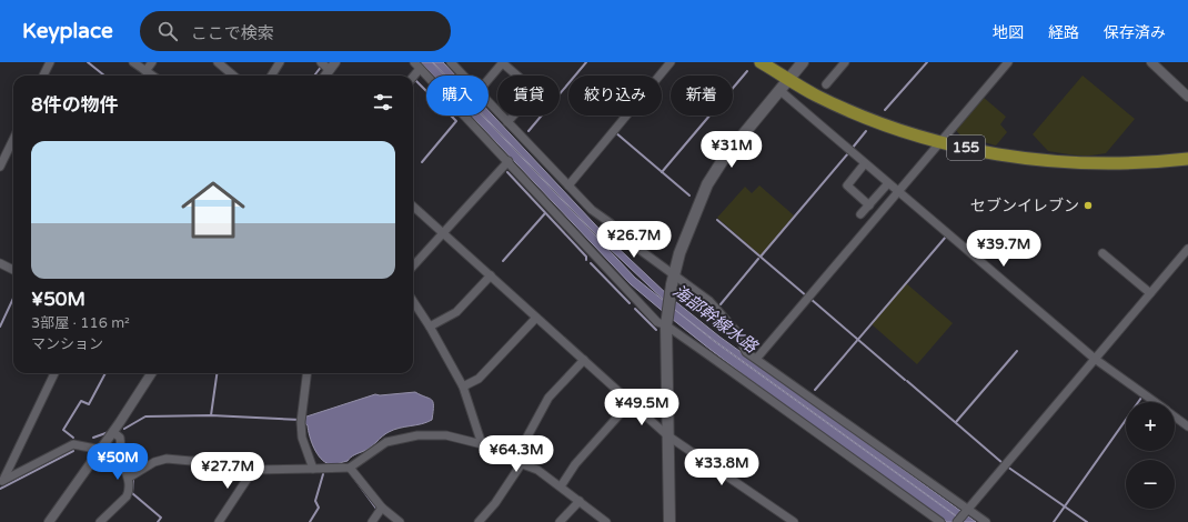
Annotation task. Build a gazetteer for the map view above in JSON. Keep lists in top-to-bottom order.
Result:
{
  "streets": {
    "highway": ["155"]
  },
  "water": ["海部幹線水路"],
  "places": ["セブンイレブン"],
  "page": {
    "header": "Keyplace",
    "search": "ここで検索",
    "nav": ["地図", "経路", "保存済み"],
    "chip": [
      "購入",
      "賃貸",
      "絞り込み",
      "新着"
    ],
    "heading": "8件の物件",
    "list": [
      {
        "name": "¥50M",
        "note": "3部屋 · 116 m² · マンション"
      }
    ],
    "price": [
      "¥31M",
      "¥26.7M",
      "¥39.7M",
      "¥49.5M",
      "¥64.3M",
      "¥50M",
      "¥33.8M",
      "¥27.7M"
    ],
    "map_buttons": ["+", "−"]
  }
}
